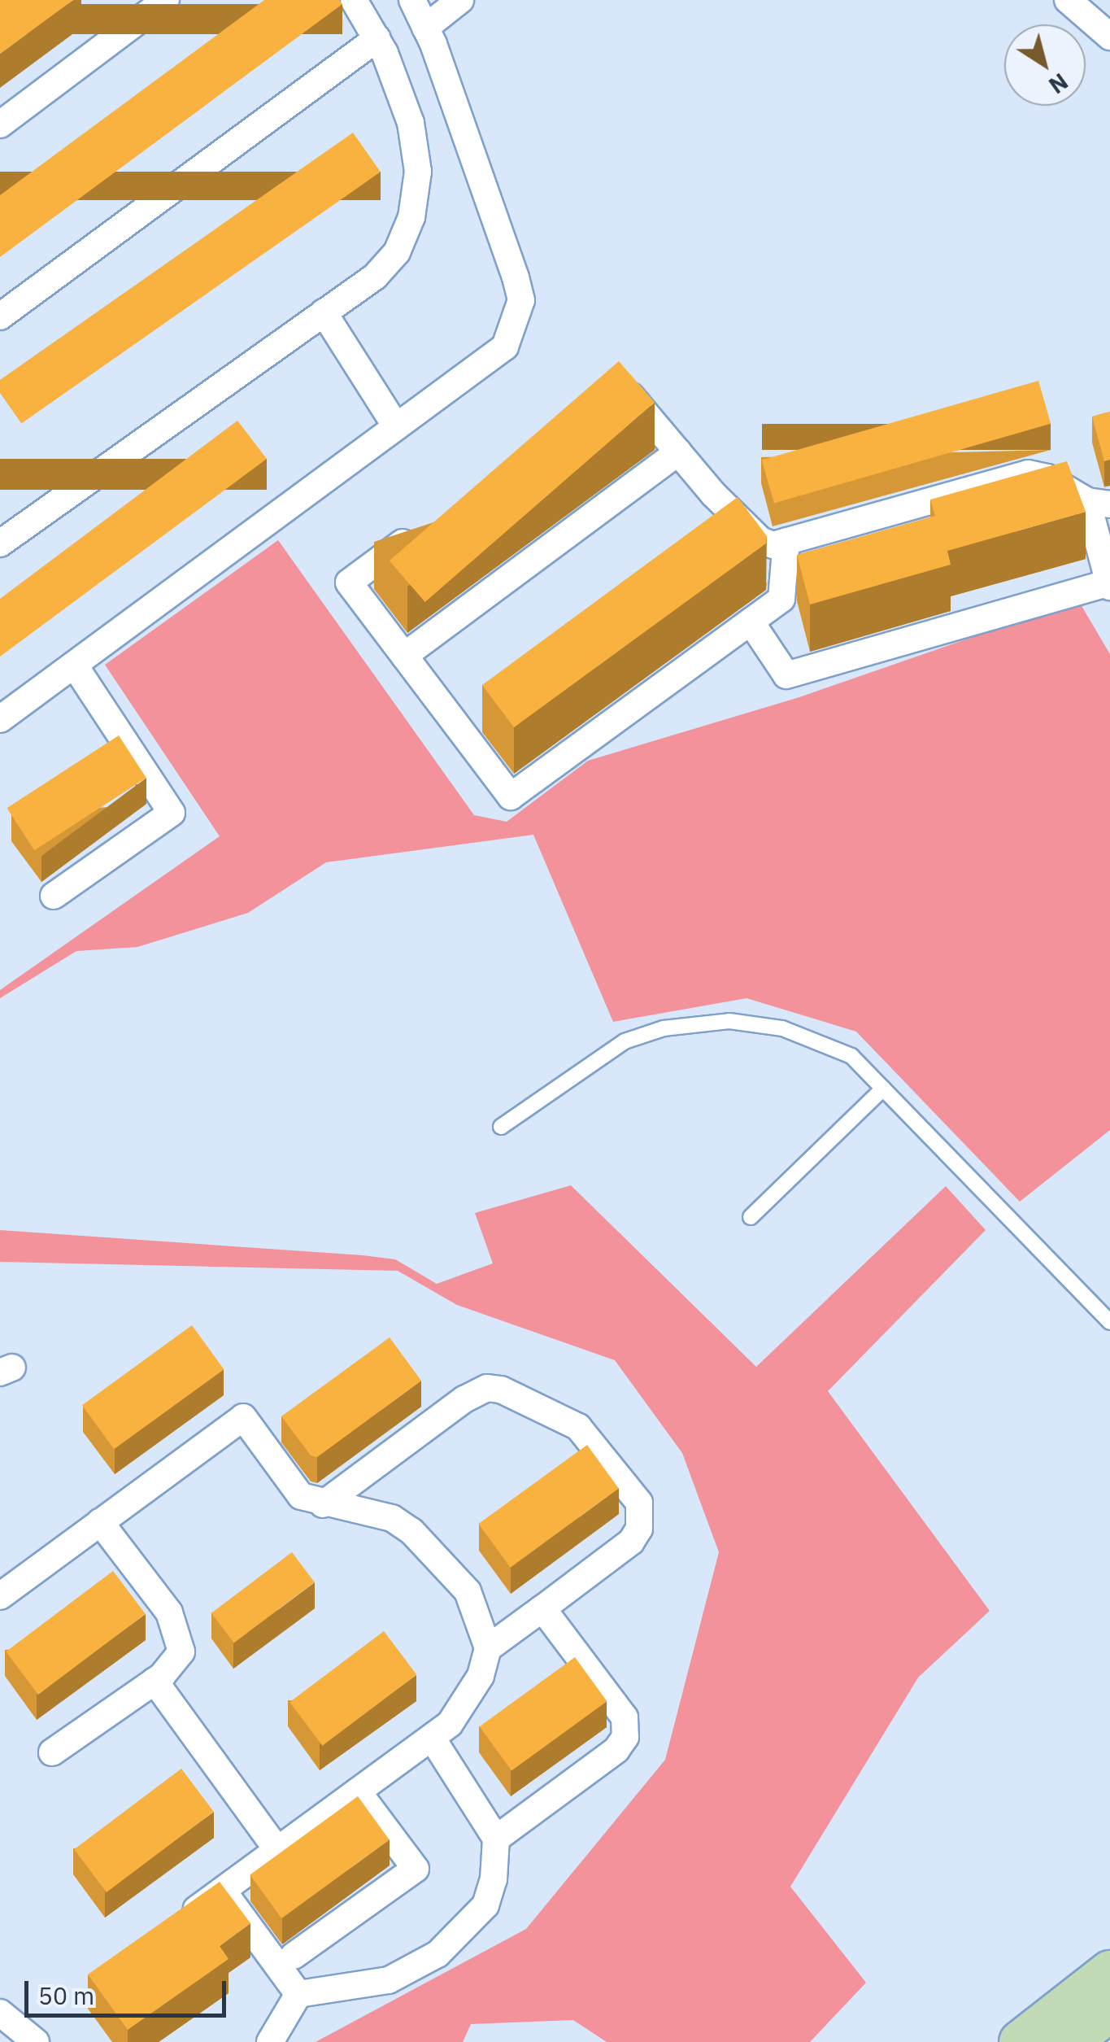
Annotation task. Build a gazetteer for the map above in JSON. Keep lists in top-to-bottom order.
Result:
{
  "scale_bar": "50 m",
  "north": "bottom right"
}
